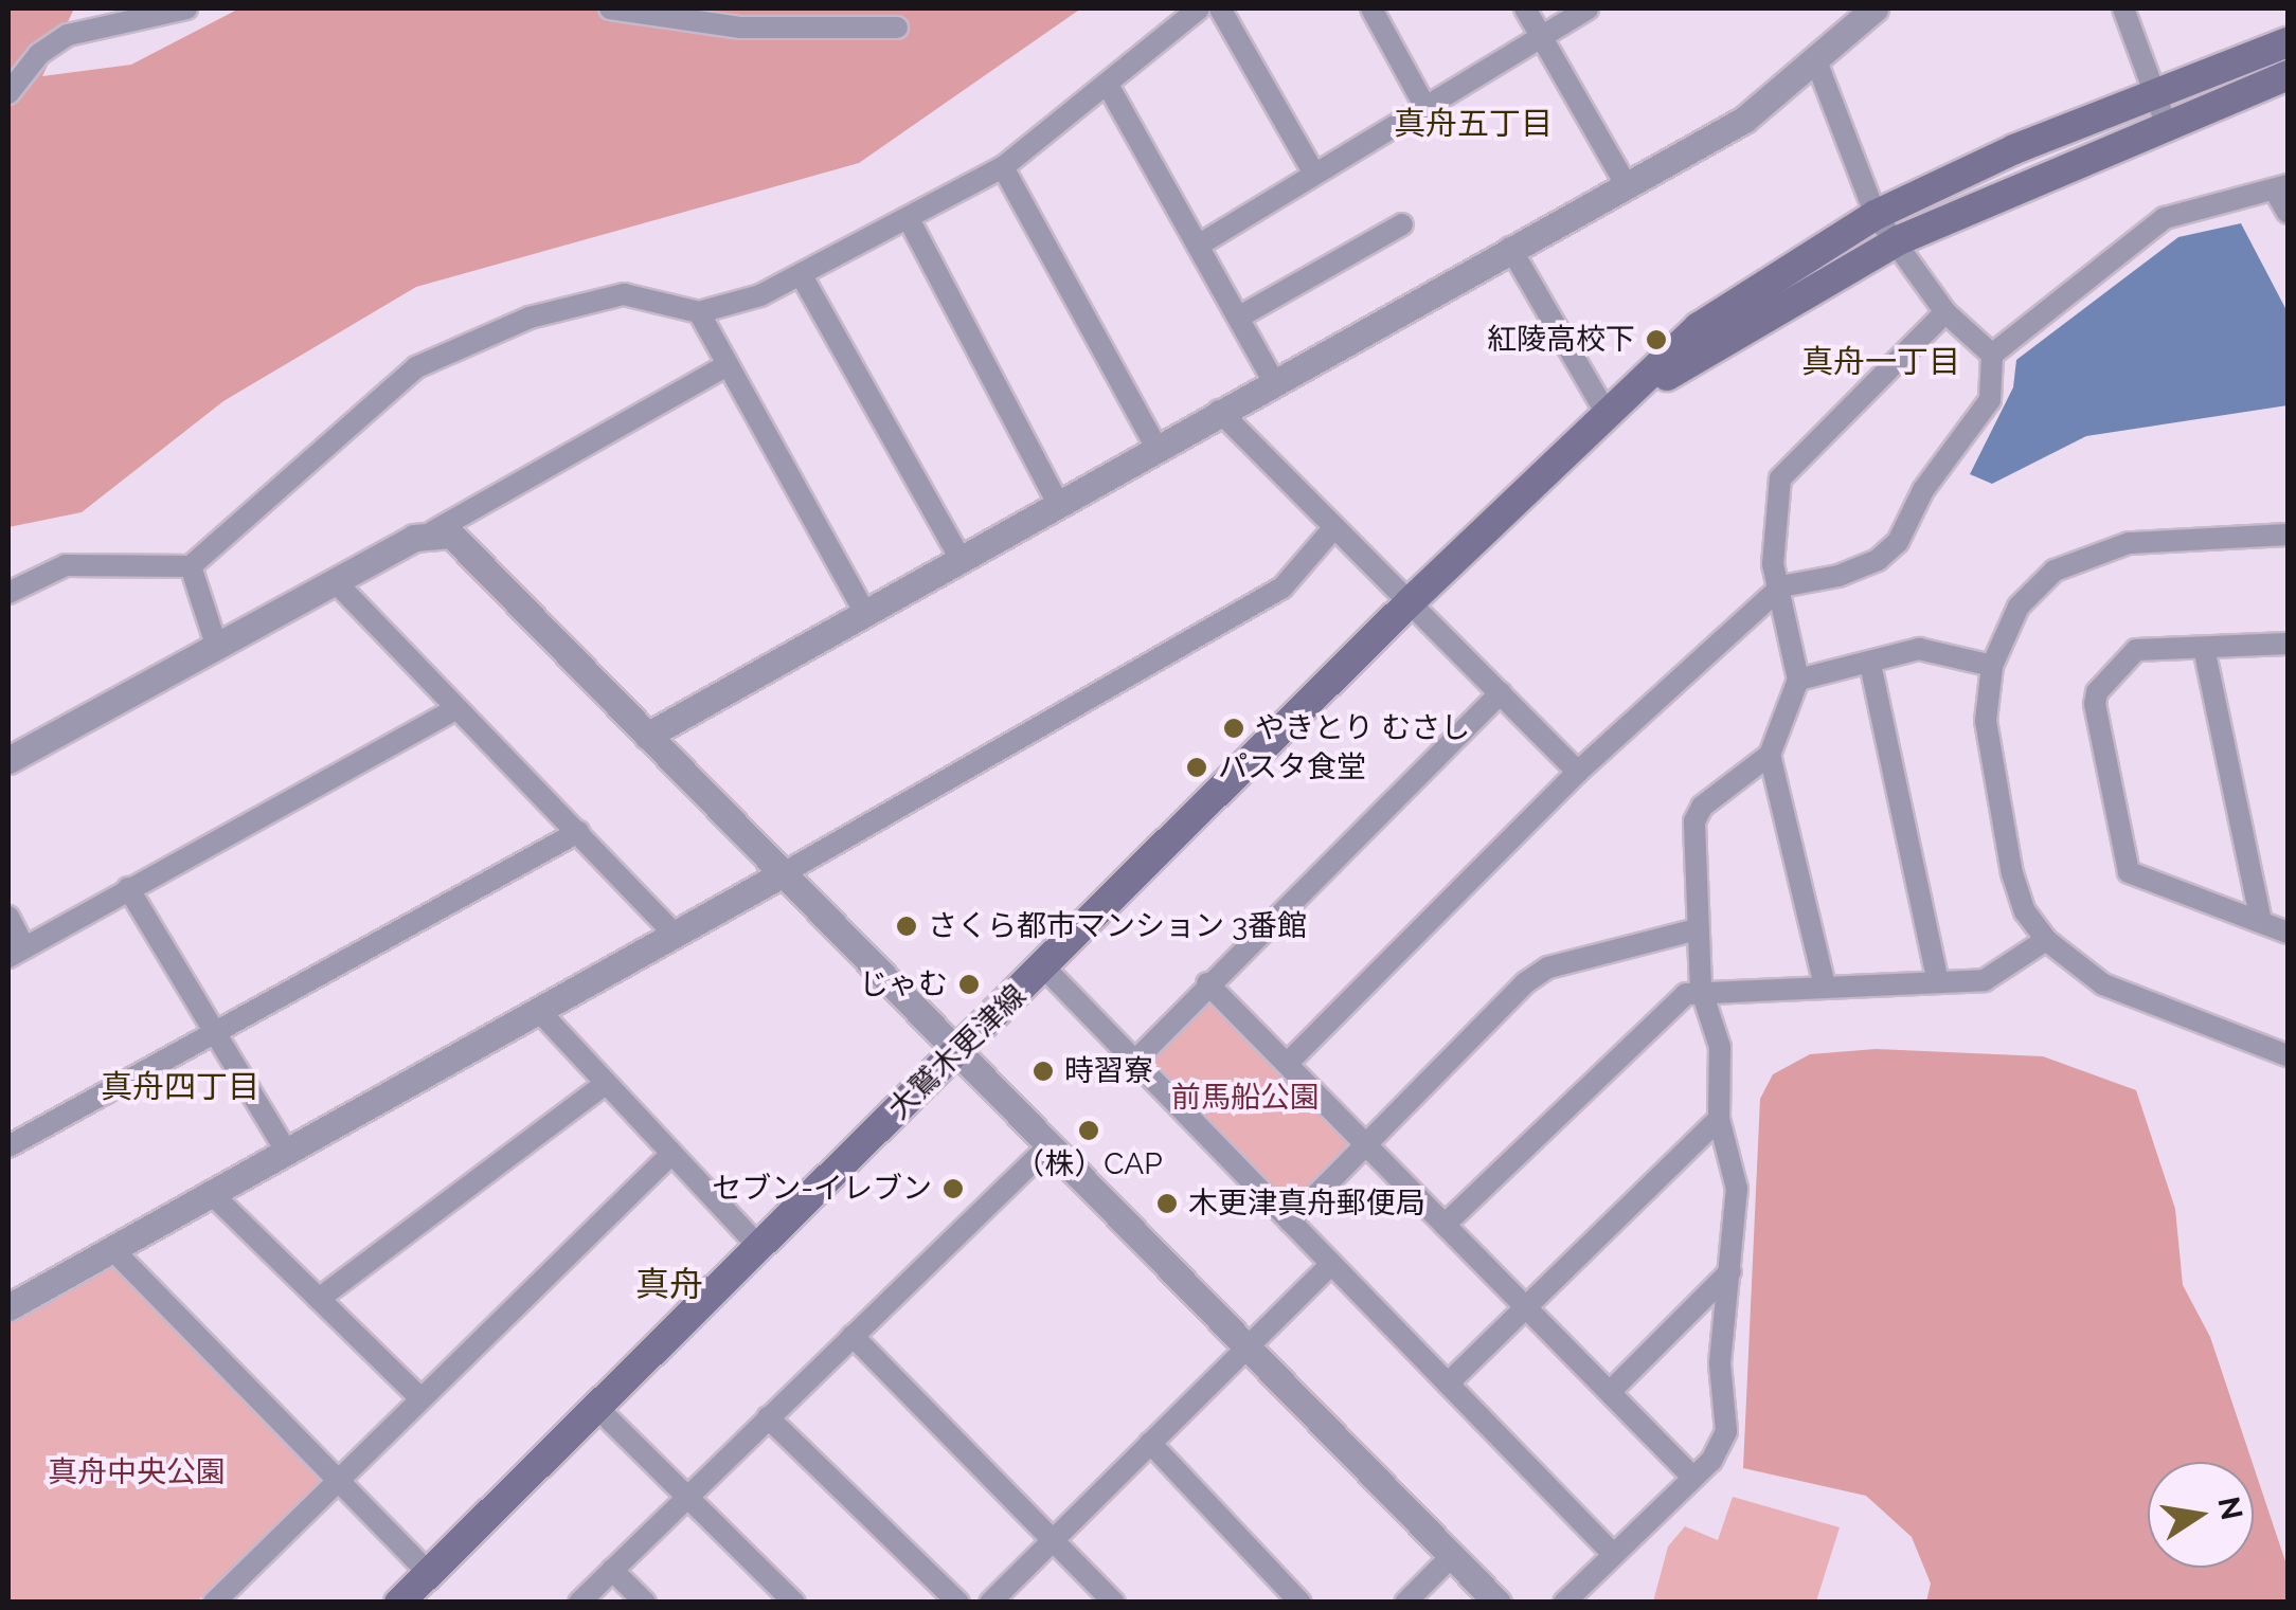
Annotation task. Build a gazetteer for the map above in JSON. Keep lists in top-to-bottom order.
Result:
{
  "streets": {
    "main road": ["大鷲木更津線"]
  },
  "districts": [
    "真舟五丁目",
    "真舟一丁目",
    "真舟四丁目",
    "真舟"
  ],
  "parks": ["前馬船公園", "真舟中央公園"],
  "places": [
    "紅陵高校下",
    "やきとり むさし",
    "パスタ食堂",
    "さくら都市マンション 3番館",
    "じゃむ",
    "時習寮",
    "（株）CAP",
    "セブン-イレブン",
    "木更津真舟郵便局"
  ],
  "north": "right"
}
